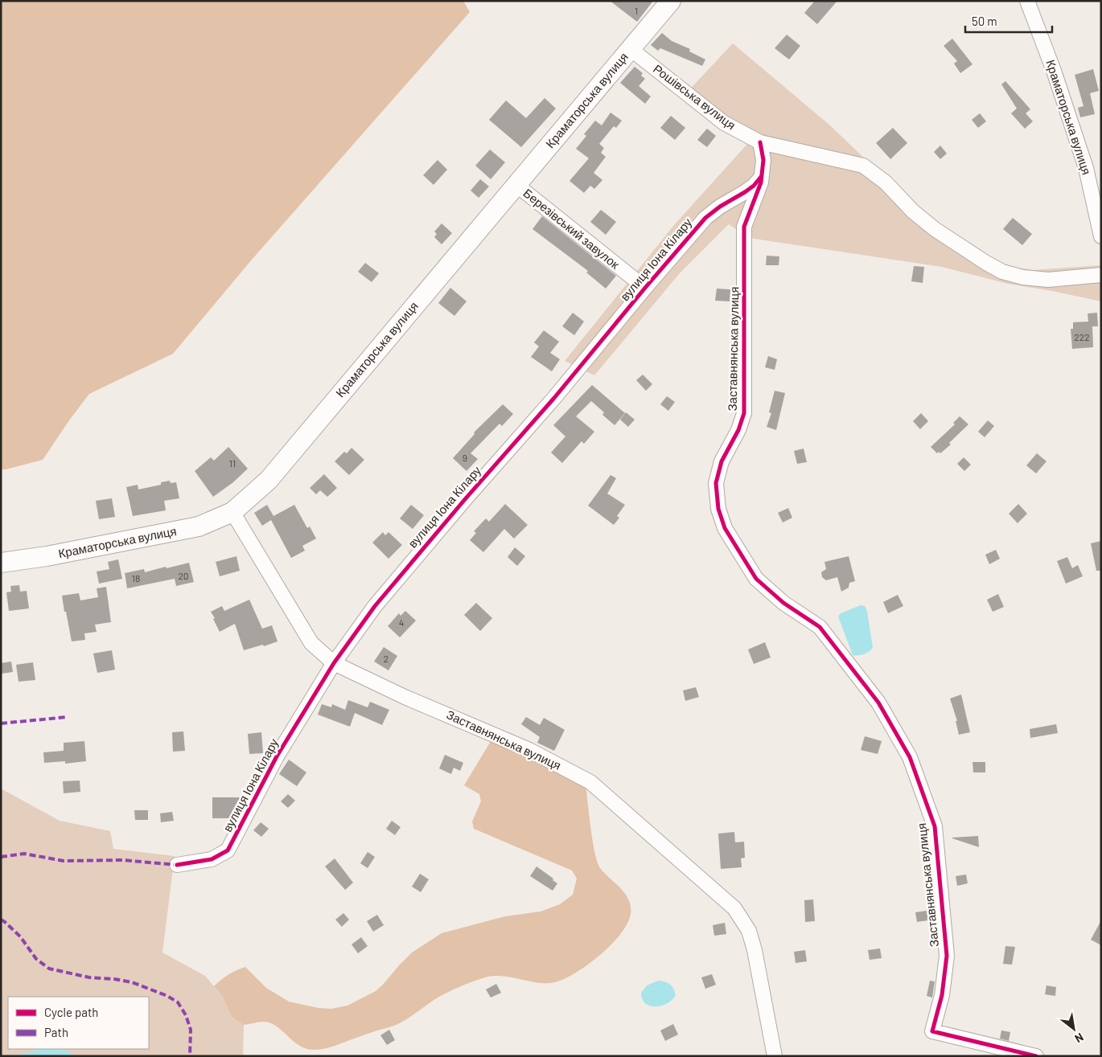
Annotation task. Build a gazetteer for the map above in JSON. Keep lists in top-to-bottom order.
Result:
{
  "streets": {
    "street": [
      "Рошівська вулиця",
      "Краматорська вулиця",
      "Березівський завулок",
      "вулиця Іона Кілару",
      "Заставнянська вулиця"
    ]
  },
  "crossings": [
    ["Рошівська вулиця", "Краматорська вулиця"],
    ["Рошівська вулиця", "Заставнянська вулиця"],
    ["Краматорська вулиця", "Березівський завулок"],
    ["Краматорська вулиця", "Заставнянська вулиця"],
    ["Березівський завулок", "вулиця Іона Кілару"],
    ["вулиця Іона Кілару", "Заставнянська вулиця"]
  ],
  "house_numbers": [
    "1",
    "222",
    "9",
    "11",
    "20",
    "18",
    "4",
    "2"
  ],
  "legend": ["Cycle path", "Path"],
  "scale_bar": "50 m",
  "north": "bottom right"
}
